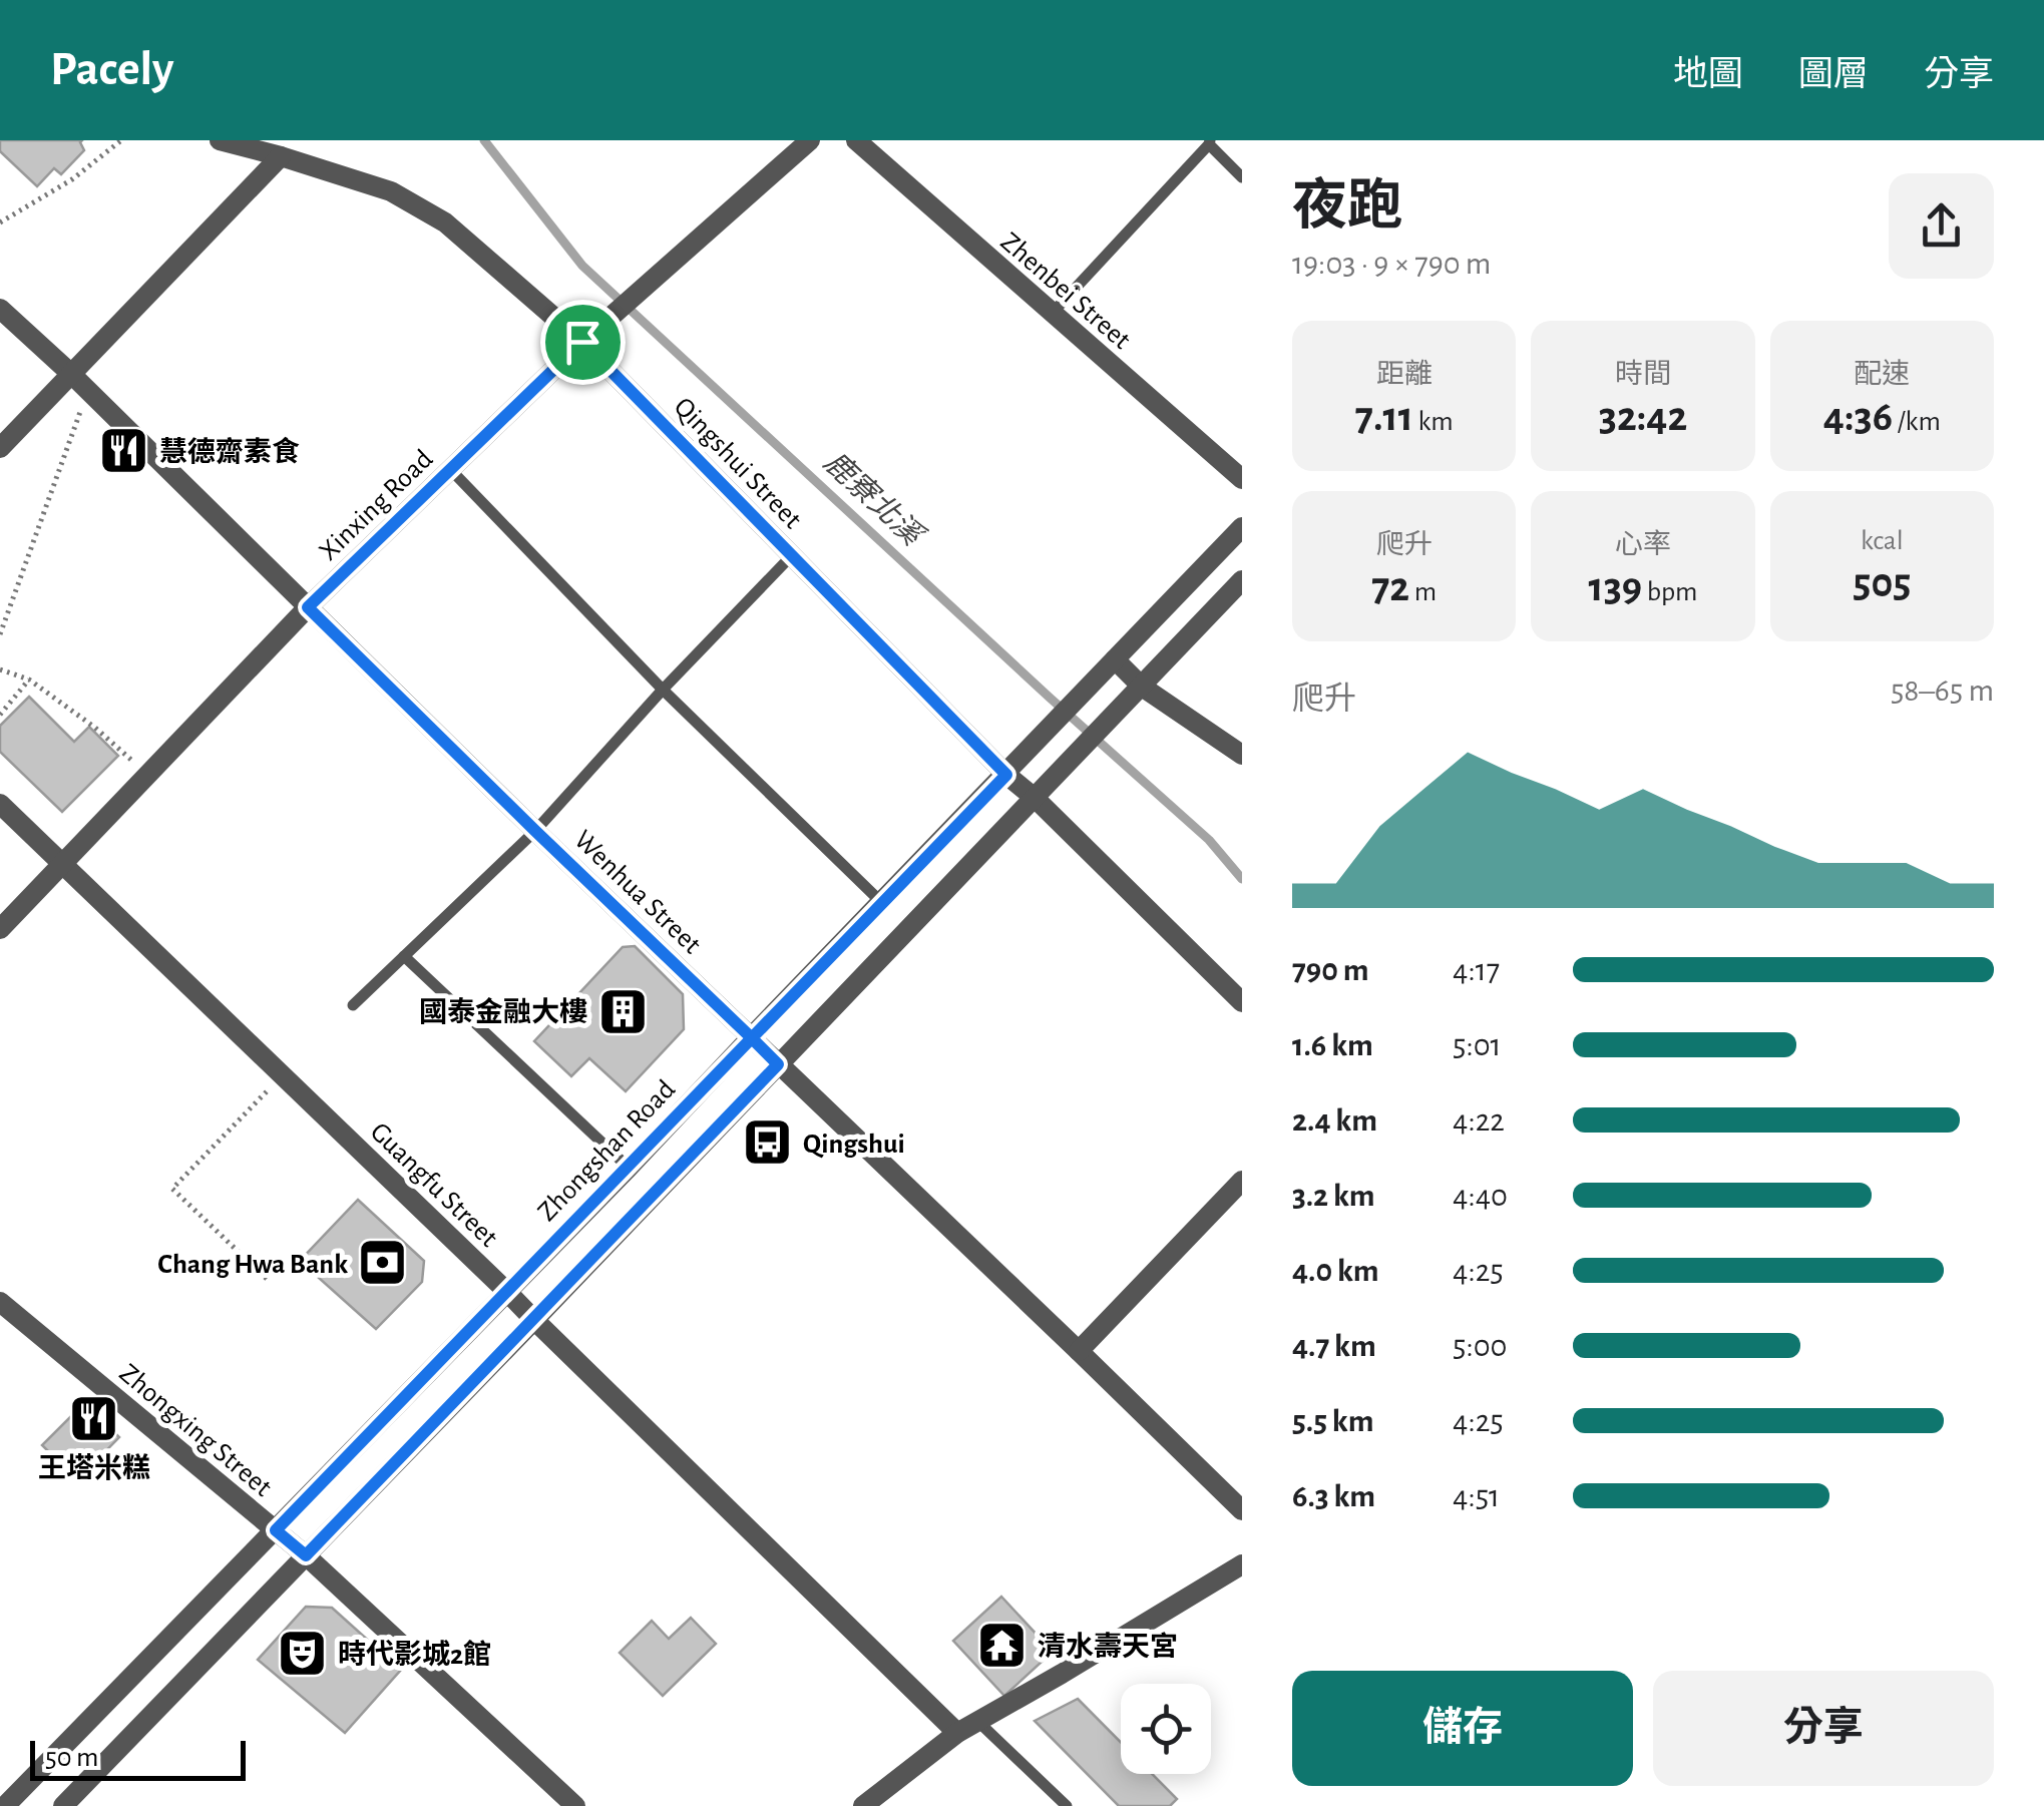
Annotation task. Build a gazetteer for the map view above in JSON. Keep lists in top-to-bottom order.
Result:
{
  "streets": {
    "street": [
      "Zhenbei Street",
      "Qingshui Street",
      "Xinxing Road",
      "Wenhua Street",
      "Zhongshan Road",
      "Guangfu Street",
      "Zhongxing Street"
    ]
  },
  "crossings": [
    ["Qingshui Street", "Xinxing Road"],
    ["Qingshui Street", "Zhongshan Road"],
    ["Xinxing Road", "Wenhua Street"],
    ["Xinxing Road", "Guangfu Street"],
    ["Wenhua Street", "Zhongshan Road"],
    ["Zhongshan Road", "Guangfu Street"],
    ["Zhongshan Road", "Zhongxing Street"]
  ],
  "water": ["鹿寮北溪"],
  "places": {
    "restaurant": ["慧德齋素食", "王塔米糕"],
    "building": ["國泰金融大樓"],
    "bus stop": ["Qingshui"],
    "bank": ["Chang Hwa Bank"],
    "temple": ["清水壽天宮"],
    "theatre": ["時代影城2館"]
  },
  "scale_bar": "50 m",
  "page": {
    "header": "Pacely",
    "nav": ["地圖", "圖層", "分享"],
    "heading": ["夜跑", "19:03 · 9 × 790 m"],
    "stats": [
      ["距離", "7.11 km"],
      ["時間", "32:42"],
      ["配速", "4:36 /km"],
      ["爬升", "72 m"],
      ["心率", "139 bpm"],
      ["kcal", "505"]
    ],
    "chart": ["爬升", "58–65 m"],
    "list": [
      {
        "name": "790 m",
        "note": "4:17"
      },
      {
        "name": "1.6 km",
        "note": "5:01"
      },
      {
        "name": "2.4 km",
        "note": "4:22"
      },
      {
        "name": "3.2 km",
        "note": "4:40"
      },
      {
        "name": "4.0 km",
        "note": "4:25"
      },
      {
        "name": "4.7 km",
        "note": "5:00"
      },
      {
        "name": "5.5 km",
        "note": "4:25"
      },
      {
        "name": "6.3 km",
        "note": "4:51"
      }
    ],
    "buttons": ["儲存", "分享"],
    "scale": "50 m"
  }
}
